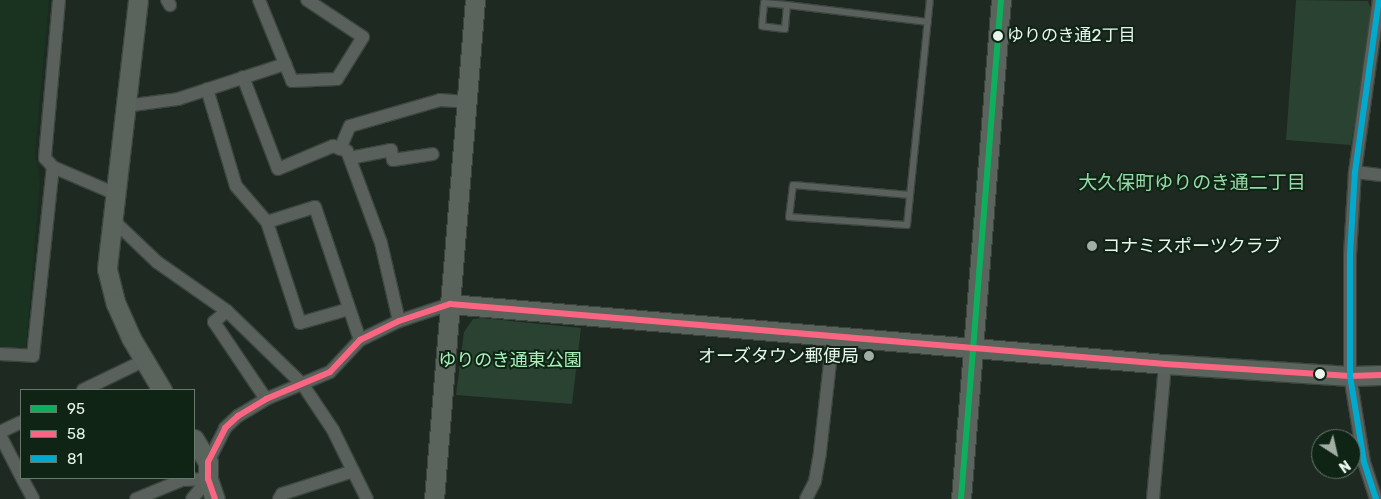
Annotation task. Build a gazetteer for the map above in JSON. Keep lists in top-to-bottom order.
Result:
{
  "districts": ["大久保町ゆりのき通二丁目"],
  "parks": ["ゆりのき通東公園"],
  "places": ["ゆりのき通2丁目", "コナミスポーツクラブ", "オーズタウン郵便局"],
  "lines": ["transit line 95", "transit line 81", "transit line 58"],
  "legend": ["95", "58", "81"],
  "north": "bottom right"
}
